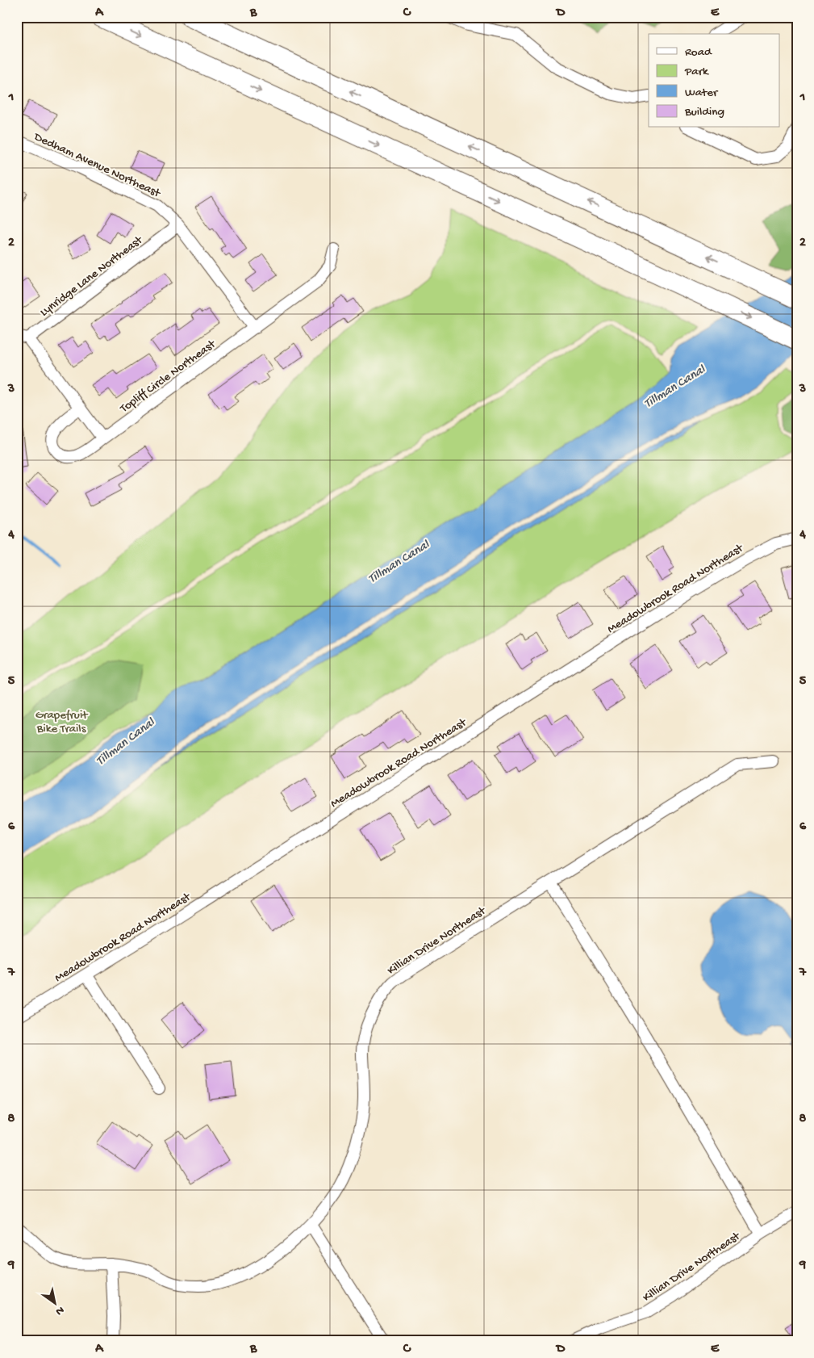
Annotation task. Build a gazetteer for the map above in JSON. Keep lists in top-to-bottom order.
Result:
{
  "streets": {
    "street": [
      "Dedham Avenue Northeast",
      "Lynridge Lane Northeast",
      "Topliff Circle Northeast",
      "Meadowbrook Road Northeast",
      "Killian Drive Northeast"
    ]
  },
  "crossings": [
    ["Dedham Avenue Northeast", "Lynridge Lane Northeast"],
    ["Dedham Avenue Northeast", "Topliff Circle Northeast"]
  ],
  "water": ["Tillman Canal"],
  "parks": ["Grapefruit Bike Trails"],
  "legend": [
    "Road",
    "Park",
    "Water",
    "Building"
  ],
  "north": "bottom right",
  "grid": {
    "columns": [
      "A",
      "B",
      "C",
      "D",
      "E"
    ],
    "rows": [
      "1",
      "2",
      "3",
      "4",
      "5",
      "6",
      "7",
      "8",
      "9"
    ]
  }
}
